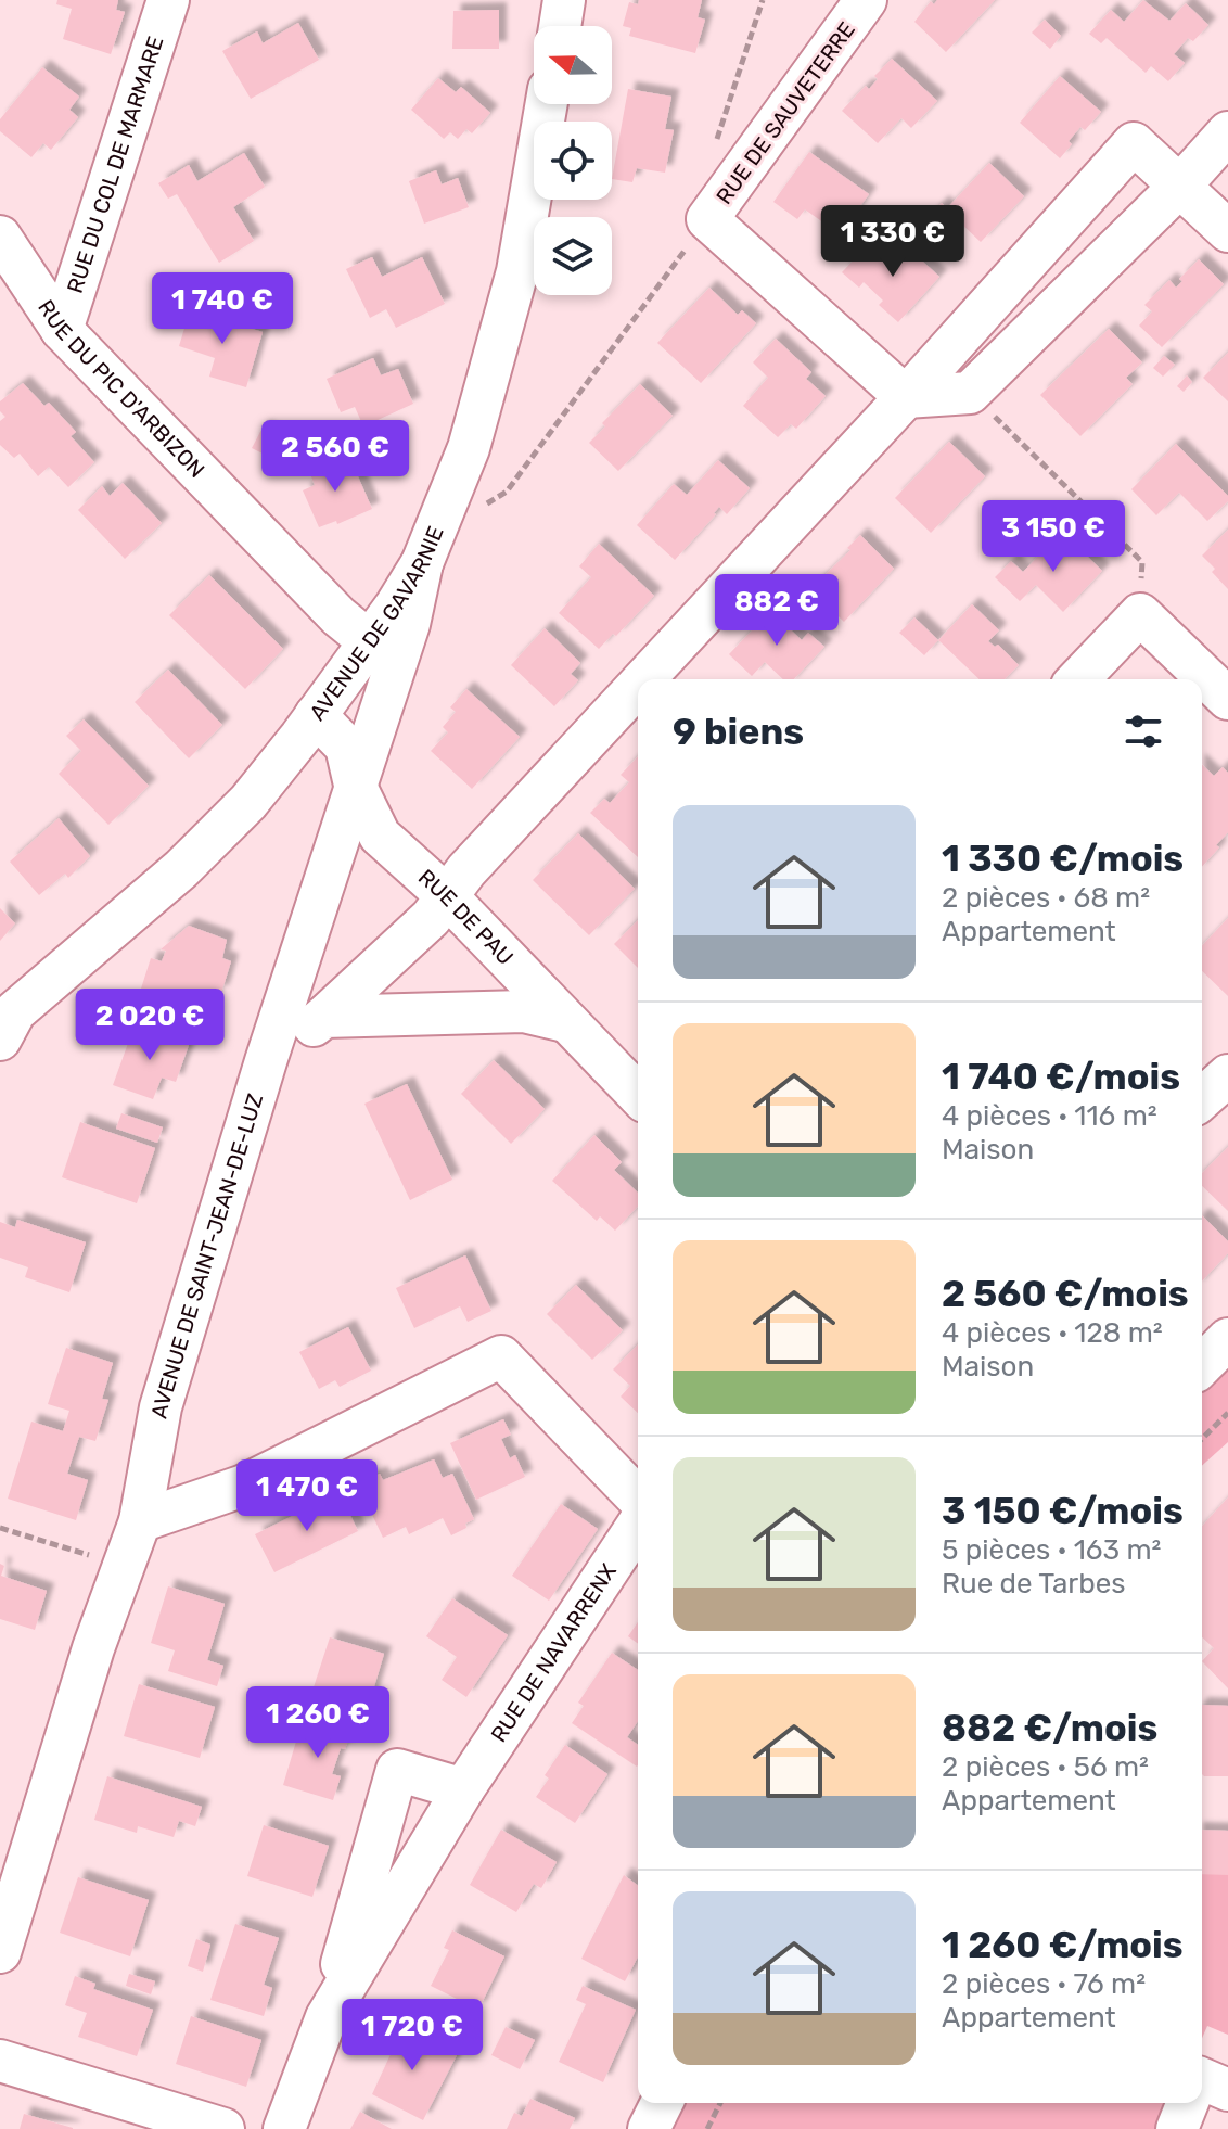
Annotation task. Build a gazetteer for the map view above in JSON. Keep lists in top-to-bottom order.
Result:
{
  "streets": {
    "street": [
      "RUE DE SAUVETERRE",
      "RUE DU COL DE MARMARE",
      "RUE DU PIC D'ARBIZON",
      "AVENUE DE GAVARNIE",
      "RUE DE PAU",
      "AVENUE DE SAINT-JEAN-DE-LUZ",
      "RUE DE NAVARRENX"
    ]
  },
  "crossings": [
    ["RUE DU COL DE MARMARE", "RUE DU PIC D'ARBIZON"],
    ["RUE DU PIC D'ARBIZON", "AVENUE DE GAVARNIE"],
    ["AVENUE DE GAVARNIE", "RUE DE PAU"],
    ["AVENUE DE GAVARNIE", "AVENUE DE SAINT-JEAN-DE-LUZ"],
    ["RUE DE PAU", "AVENUE DE SAINT-JEAN-DE-LUZ"]
  ],
  "north": "left",
  "page": {
    "price": [
      "1 330 €",
      "1 740 €",
      "2 560 €",
      "3 150 €",
      "882 €",
      "2 020 €",
      "1 470 €",
      "1 260 €",
      "1 720 €"
    ],
    "heading": "9 biens",
    "list": [
      {
        "name": "1 330 €/mois",
        "note": "2 pièces · 68 m² · Appartement"
      },
      {
        "name": "1 740 €/mois",
        "note": "4 pièces · 116 m² · Maison"
      },
      {
        "name": "2 560 €/mois",
        "note": "4 pièces · 128 m² · Maison"
      },
      {
        "name": "3 150 €/mois",
        "note": "5 pièces · 163 m² · Rue de Tarbes"
      },
      {
        "name": "882 €/mois",
        "note": "2 pièces · 56 m² · Appartement"
      },
      {
        "name": "1 260 €/mois",
        "note": "2 pièces · 76 m² · Appartement"
      }
    ]
  }
}
